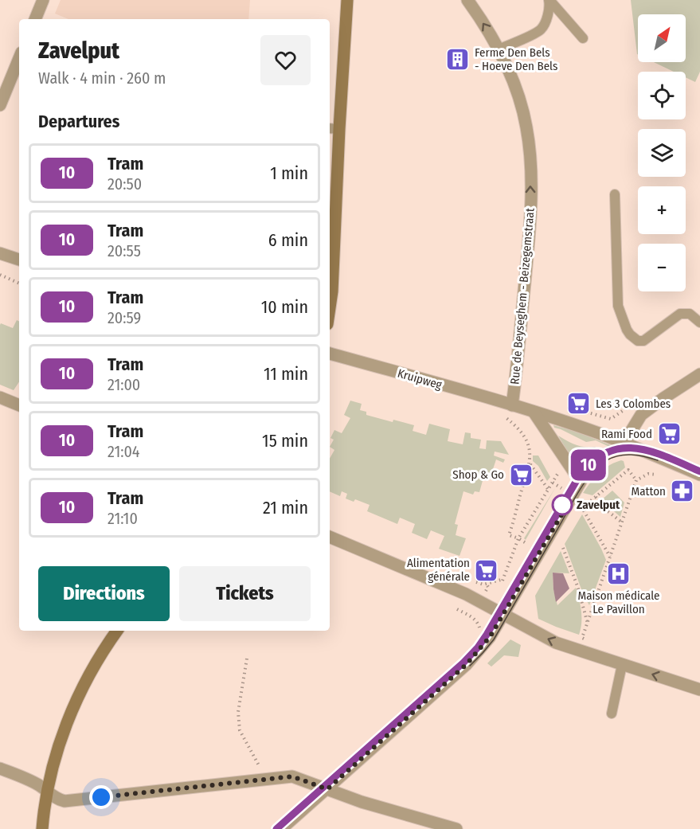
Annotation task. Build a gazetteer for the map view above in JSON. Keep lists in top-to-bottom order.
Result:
{
  "streets": {
    "street": ["Rue de Beyseghem - Beizegemstraat", "Kruipweg"]
  },
  "crossings": [
    ["Rue de Beyseghem - Beizegemstraat", "Kruipweg"]
  ],
  "one_way": ["Rue de Beyseghem - Beizegemstraat"],
  "places": {
    "building": ["Ferme Den Bels - Hoeve Den Bels"],
    "supermarket": [
      "Les 3 Colombes",
      "Rami Food",
      "Shop & Go",
      "Alimentation générale"
    ],
    "pharmacy": ["Matton"],
    "other": ["Zavelput"],
    "hospital": ["Maison médicale Le Pavillon"]
  },
  "lines": ["tram line 10"],
  "north": "top right",
  "page": {
    "on_map": "10",
    "map_buttons": ["+", "−"],
    "heading": [
      ["Zavelput", "Walk · 4 min · 260 m"],
      "Departures"
    ],
    "list": [
      {
        "mark": "10",
        "name": "Tram",
        "note": "20:50",
        "value": "1 min"
      },
      {
        "mark": "10",
        "name": "Tram",
        "note": "20:55",
        "value": "6 min"
      },
      {
        "mark": "10",
        "name": "Tram",
        "note": "20:59",
        "value": "10 min"
      },
      {
        "mark": "10",
        "name": "Tram",
        "note": "21:00",
        "value": "11 min"
      },
      {
        "mark": "10",
        "name": "Tram",
        "note": "21:04",
        "value": "15 min"
      },
      {
        "mark": "10",
        "name": "Tram",
        "note": "21:10",
        "value": "21 min"
      }
    ],
    "buttons": ["Directions", "Tickets"]
  }
}
